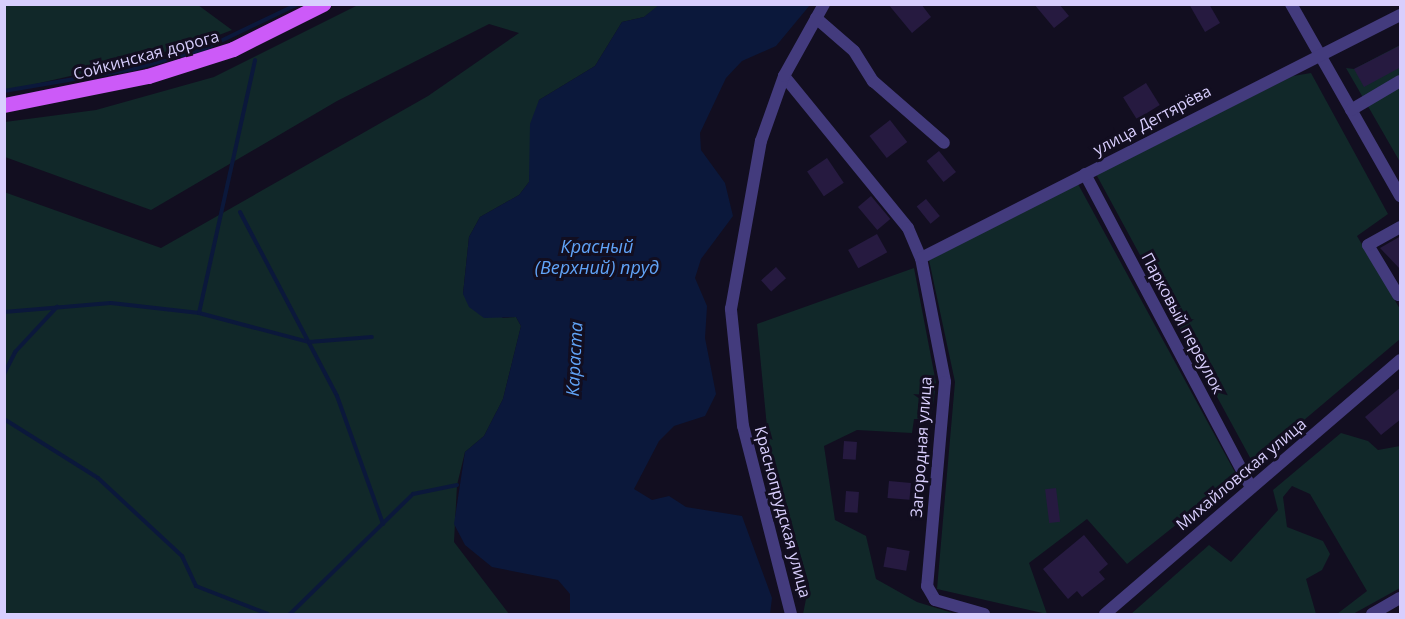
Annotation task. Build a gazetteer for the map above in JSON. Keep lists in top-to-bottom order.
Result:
{
  "streets": {
    "main road": ["Сойкинская дорога"],
    "street": [
      "улица Дегтярёва",
      "Парковый переулок",
      "Загородная улица",
      "Михайловская улица",
      "Краснопрудская улица"
    ]
  },
  "crossings": [
    ["улица Дегтярёва", "Парковый переулок"],
    ["улица Дегтярёва", "Загородная улица"],
    ["Парковый переулок", "Михайловская улица"],
    ["Загородная улица", "Краснопрудская улица"]
  ],
  "water": ["Красный (Верхний) пруд", "Караста"]
}
